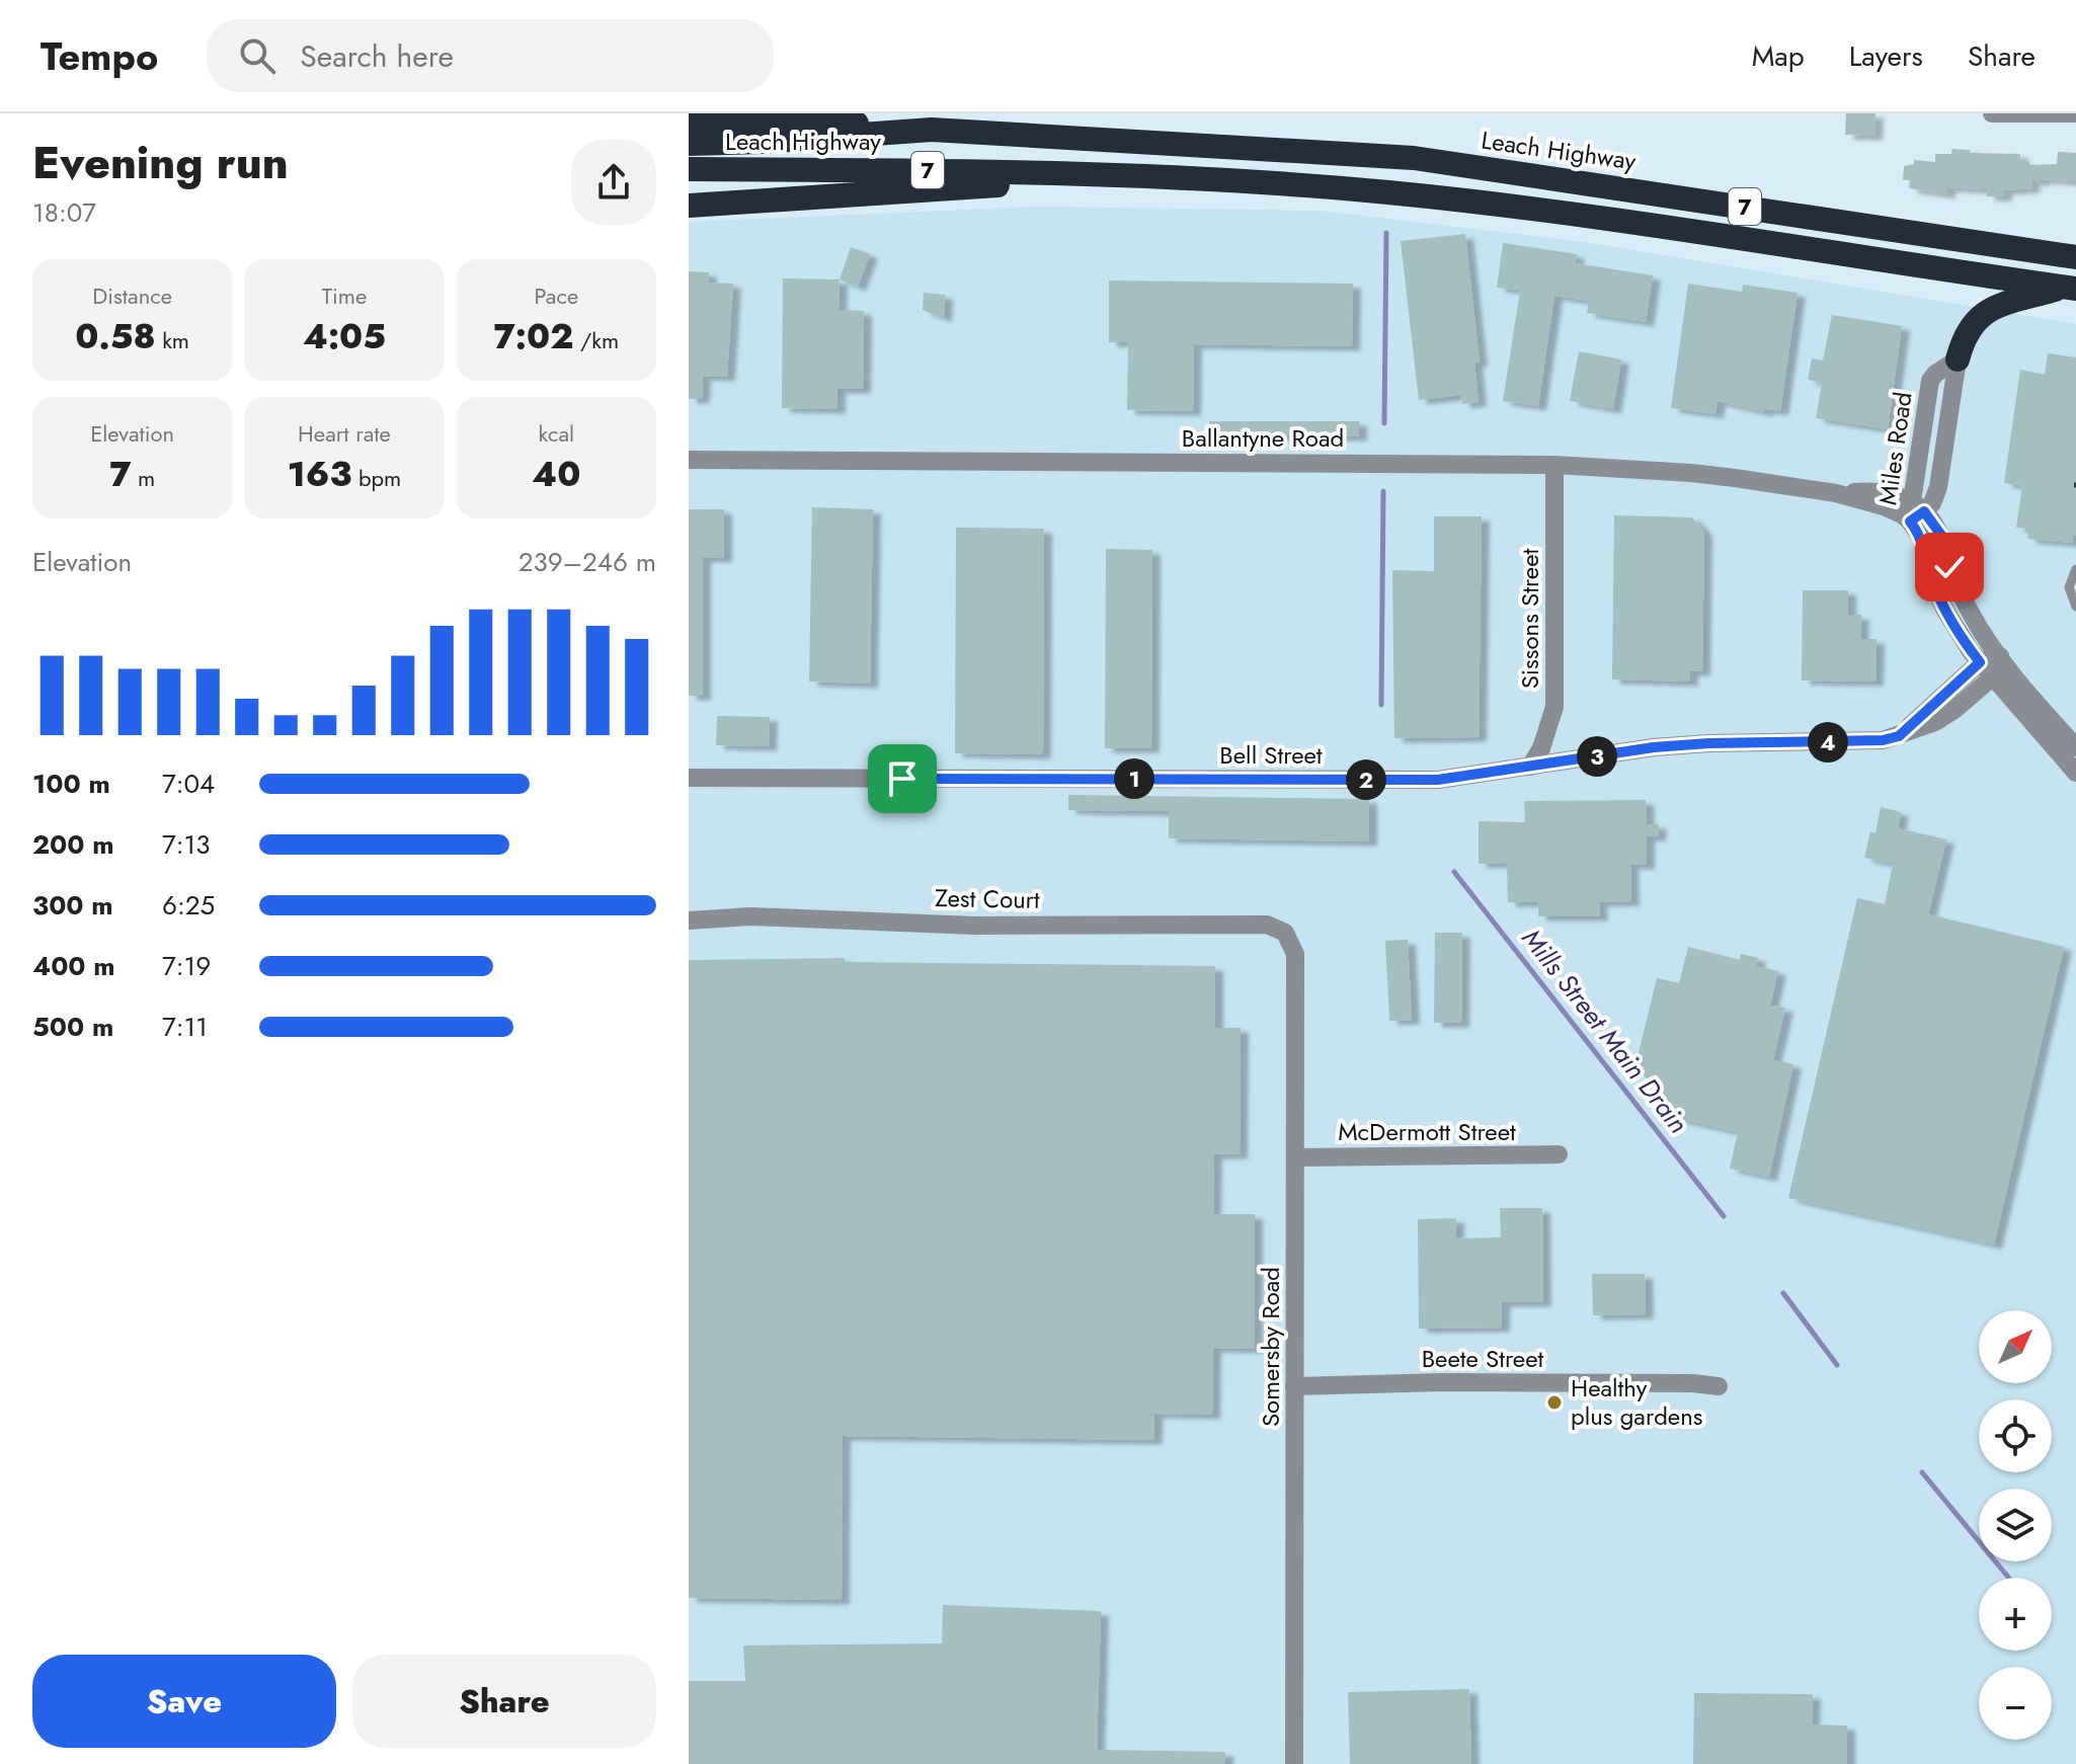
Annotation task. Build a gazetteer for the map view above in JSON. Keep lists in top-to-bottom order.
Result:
{
  "streets": {
    "highway": ["Leach Highway", "7"],
    "street": [
      "Ballantyne Road",
      "Miles Road",
      "Sissons Street",
      "Bell Street",
      "Zest Court",
      "McDermott Street",
      "Somersby Road",
      "Beete Street"
    ]
  },
  "crossings": [
    ["Ballantyne Road", "Miles Road"],
    ["Ballantyne Road", "Sissons Street"],
    ["Miles Road", "Bell Street"],
    ["Sissons Street", "Bell Street"],
    ["Zest Court", "Somersby Road"],
    ["McDermott Street", "Somersby Road"],
    ["Somersby Road", "Beete Street"]
  ],
  "water": ["Mills Street Main Drain"],
  "places": ["Healthy plus gardens"],
  "north": "top right",
  "page": {
    "header": "Tempo",
    "search": "Search here",
    "nav": ["Map", "Layers", "Share"],
    "heading": ["Evening run", "18:07"],
    "stats": [
      ["Distance", "0.58 km"],
      ["Time", "4:05"],
      ["Pace", "7:02 /km"],
      ["Elevation", "7 m"],
      ["Heart rate", "163 bpm"],
      ["kcal", "40"]
    ],
    "chart": ["Elevation", "239–246 m"],
    "pins": [
      "4",
      "3",
      "1",
      "2"
    ],
    "list": [
      {
        "name": "100 m",
        "note": "7:04"
      },
      {
        "name": "200 m",
        "note": "7:13"
      },
      {
        "name": "300 m",
        "note": "6:25"
      },
      {
        "name": "400 m",
        "note": "7:19"
      },
      {
        "name": "500 m",
        "note": "7:11"
      }
    ],
    "map_buttons": ["+", "−"],
    "buttons": ["Save", "Share"]
  }
}
